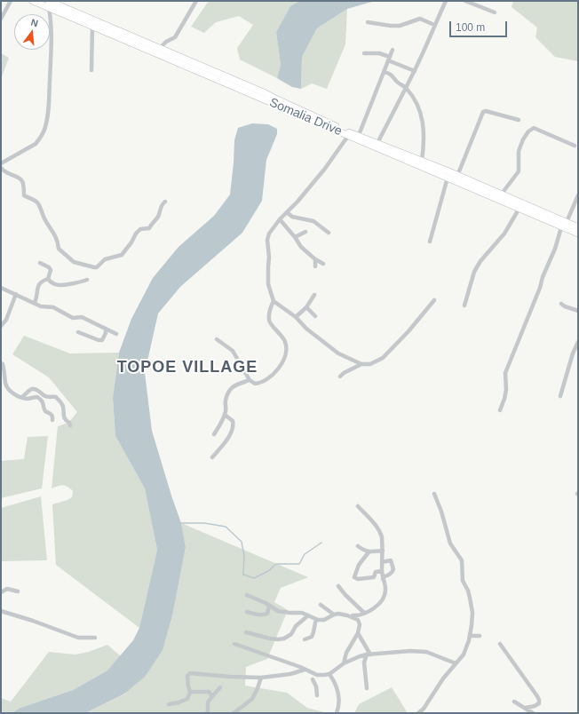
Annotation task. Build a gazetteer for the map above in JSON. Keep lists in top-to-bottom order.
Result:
{
  "streets": {
    "main road": ["Somalia Drive"]
  },
  "districts": ["TOPOE VILLAGE"],
  "scale_bar": "100 m",
  "north": "top"
}
